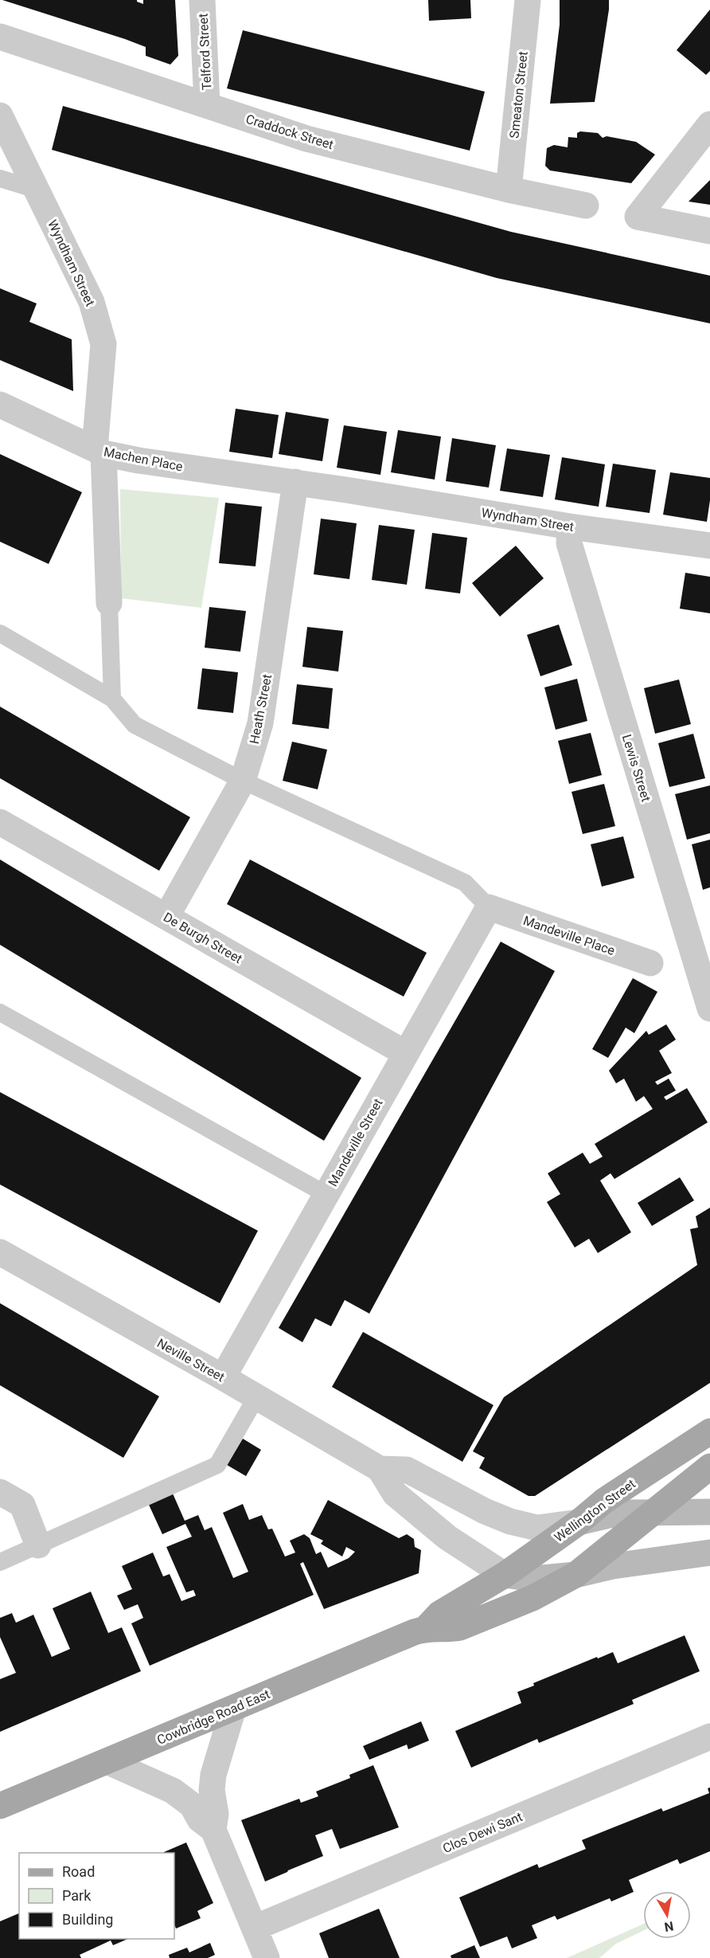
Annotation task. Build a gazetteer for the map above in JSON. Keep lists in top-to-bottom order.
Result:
{
  "streets": {
    "main road": ["Wellington Street", "Cowbridge Road East"],
    "street": [
      "Telford Street",
      "Smeaton Street",
      "Craddock Street",
      "Wyndham Street",
      "Machen Place",
      "Heath Street",
      "Lewis Street",
      "Mandeville Place",
      "De Burgh Street",
      "Mandeville Street",
      "Neville Street",
      "Clos Dewi Sant"
    ]
  },
  "crossings": [
    ["Telford Street", "Craddock Street"],
    ["Smeaton Street", "Craddock Street"],
    ["Wyndham Street", "Machen Place"],
    ["Wyndham Street", "Lewis Street"],
    ["Machen Place", "Heath Street"],
    ["Heath Street", "De Burgh Street"],
    ["Mandeville Place", "Mandeville Street"],
    ["De Burgh Street", "Mandeville Street"],
    ["Mandeville Street", "Neville Street"],
    ["Neville Street", "Wellington Street"],
    ["Neville Street", "Cowbridge Road East"],
    ["Wellington Street", "Cowbridge Road East"]
  ],
  "legend": ["Road", "Park", "Building"],
  "north": "bottom"
}
